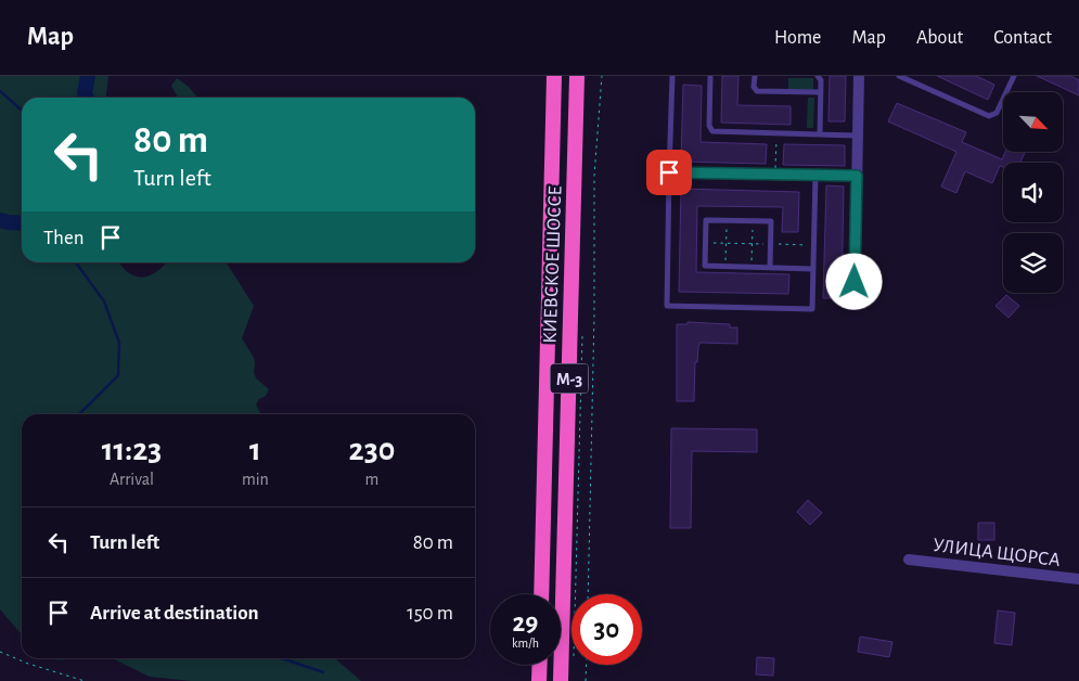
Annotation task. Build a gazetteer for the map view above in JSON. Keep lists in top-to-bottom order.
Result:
{
  "streets": {
    "highway": ["КИЕВСКОЕ ШОССЕ", "М-3"],
    "street": ["УЛИЦА ЩОРСА"]
  },
  "north": "bottom right",
  "page": {
    "header": "Map",
    "nav": [
      "Home",
      "Map",
      "About",
      "Contact"
    ],
    "turn": ["80 m", "Turn left"],
    "then": "Then",
    "eta": [
      "11:23",
      "Arrival",
      "1",
      "min",
      "230",
      "m"
    ],
    "list": [
      {
        "name": "Turn left",
        "value": "80 m"
      },
      {
        "name": "Arrive at destination",
        "value": "150 m"
      }
    ],
    "speed": "29 km/h",
    "limit": "30"
  }
}
